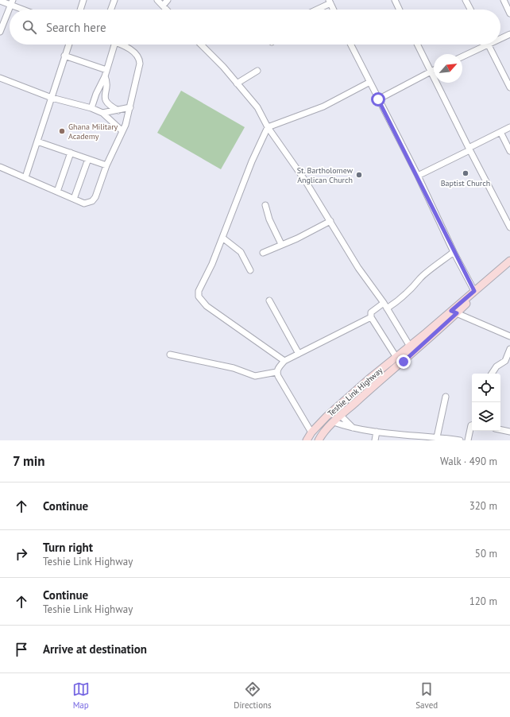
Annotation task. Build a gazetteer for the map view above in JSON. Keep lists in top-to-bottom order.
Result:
{
  "streets": {
    "main road": ["Teshie Link Highway"]
  },
  "places": ["Ghana Military Academy", "Baptist Church", "St. Bartholomew Anglican Church"],
  "north": "top right",
  "page": {
    "search": "Search here",
    "heading": ["7 min", "Walk · 490 m"],
    "list": [
      ["Continue", "320 m"],
      ["Turn right", "Teshie Link Highway", "50 m"],
      ["Continue", "Teshie Link Highway", "120 m"],
      "Arrive at destination"
    ],
    "nav": ["Map", "Directions", "Saved"]
  }
}
